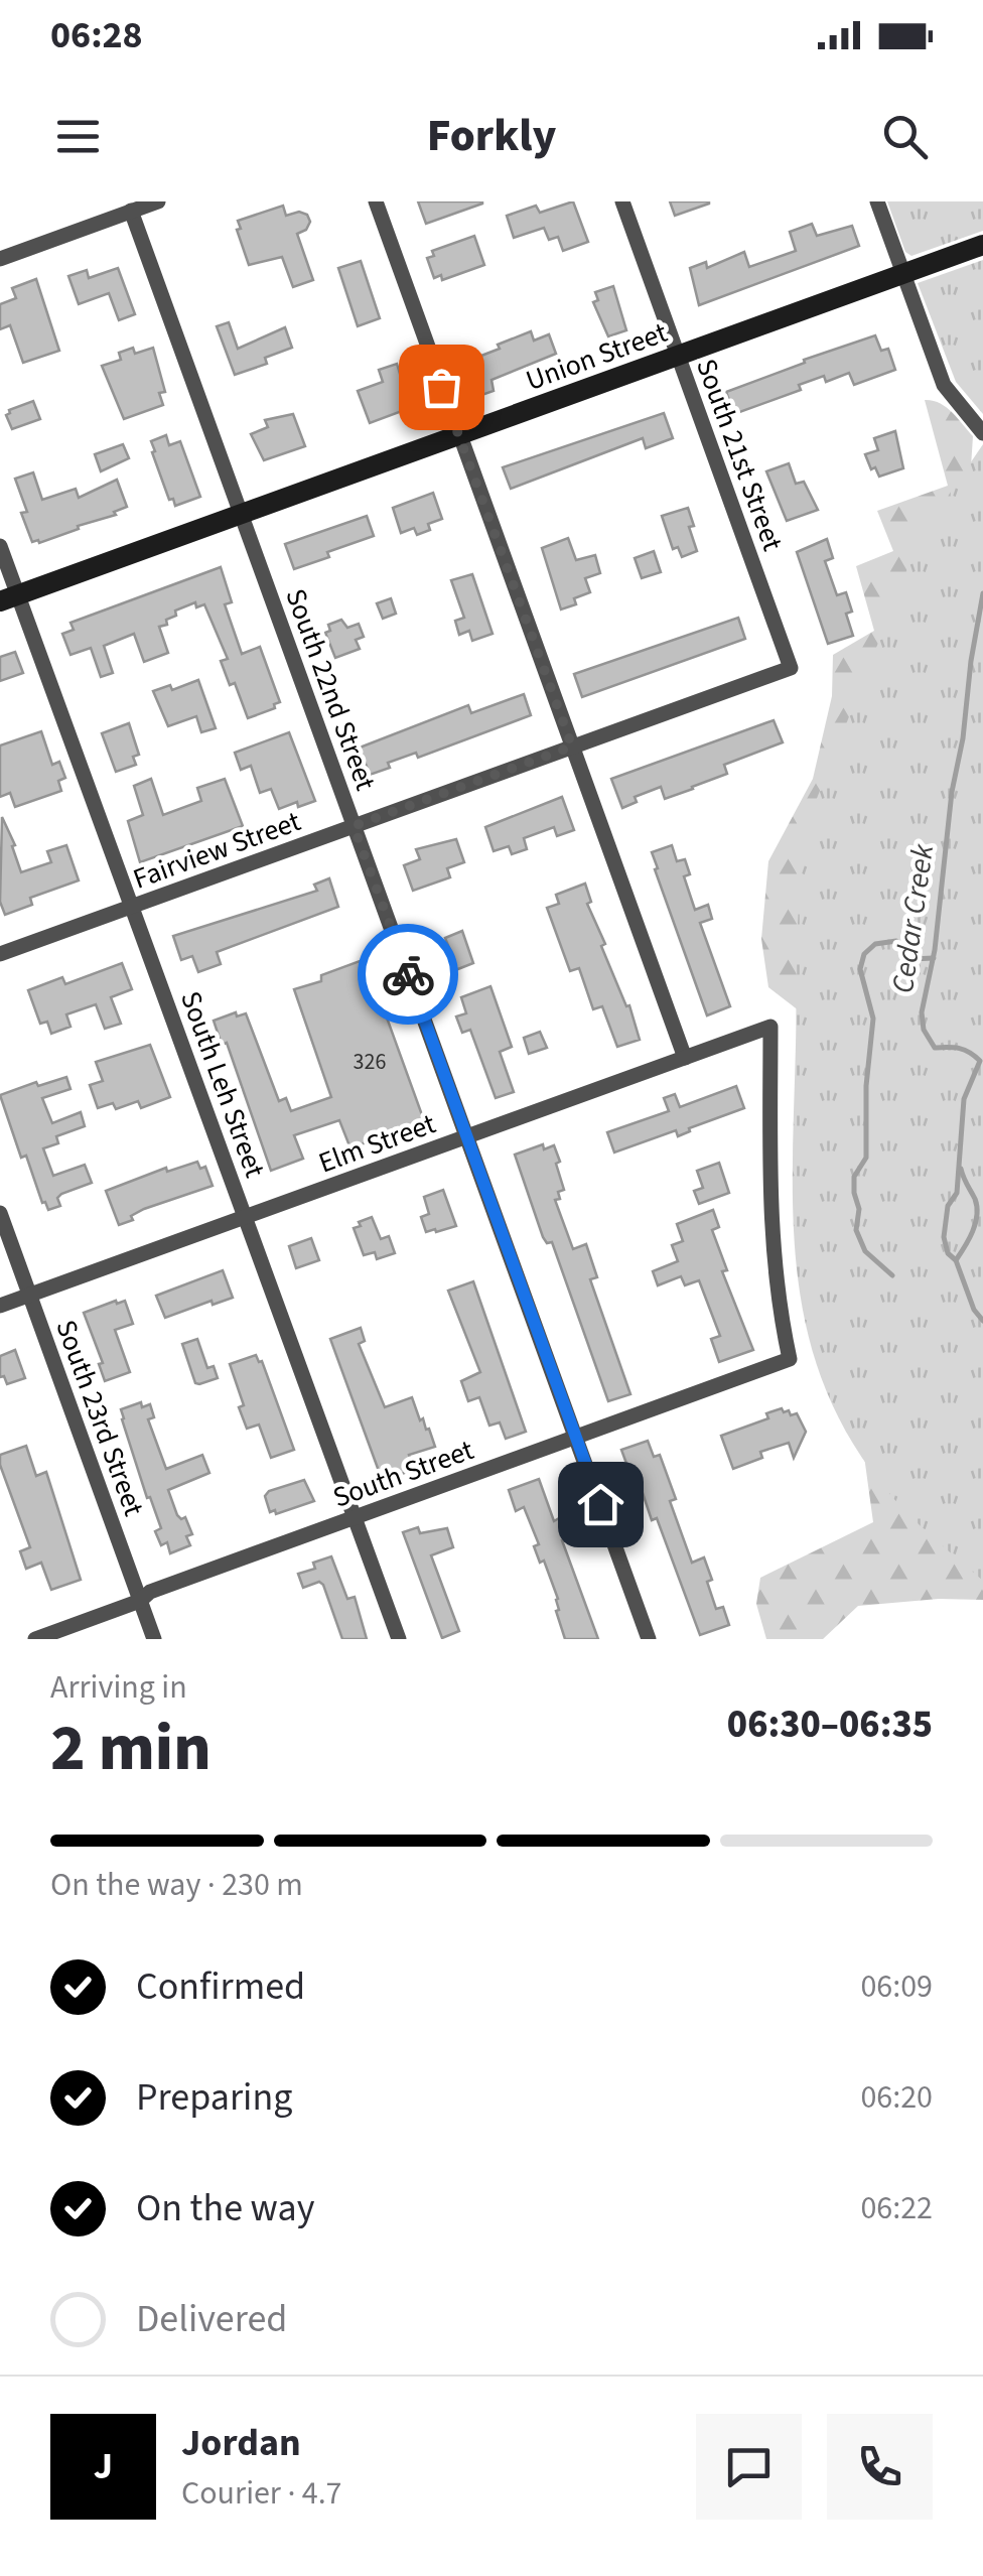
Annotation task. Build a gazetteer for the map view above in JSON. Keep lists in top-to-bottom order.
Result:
{
  "streets": {
    "street": [
      "Union Street",
      "South 21st Street",
      "South 22nd Street",
      "Fairview Street",
      "South Leh Street",
      "Elm Street",
      "South 23rd Street",
      "South Street"
    ]
  },
  "crossings": [
    ["Union Street", "South 21st Street"],
    ["Union Street", "South 22nd Street"],
    ["Union Street", "South Leh Street"],
    ["South 21st Street", "Fairview Street"],
    ["South 22nd Street", "Fairview Street"],
    ["South 22nd Street", "Elm Street"],
    ["South 22nd Street", "South Street"],
    ["Fairview Street", "South Leh Street"],
    ["South Leh Street", "Elm Street"],
    ["South Leh Street", "South Street"],
    ["Elm Street", "South 23rd Street"],
    ["Elm Street", "South Street"],
    ["South 23rd Street", "South Street"]
  ],
  "water": ["Cedar Creek"],
  "house_numbers": ["326"],
  "page": {
    "status": "06:28",
    "header": "Forkly",
    "heading": ["2 min", "Arriving in", "06:30–06:35"],
    "panel": ["Jordan", "Courier · 4.7"],
    "bar": "On the way · 230 m",
    "list": [
      ["Confirmed", "06:09"],
      ["Preparing", "06:20"],
      ["On the way", "06:22"],
      "Delivered"
    ],
    "round": "J"
  }
}
